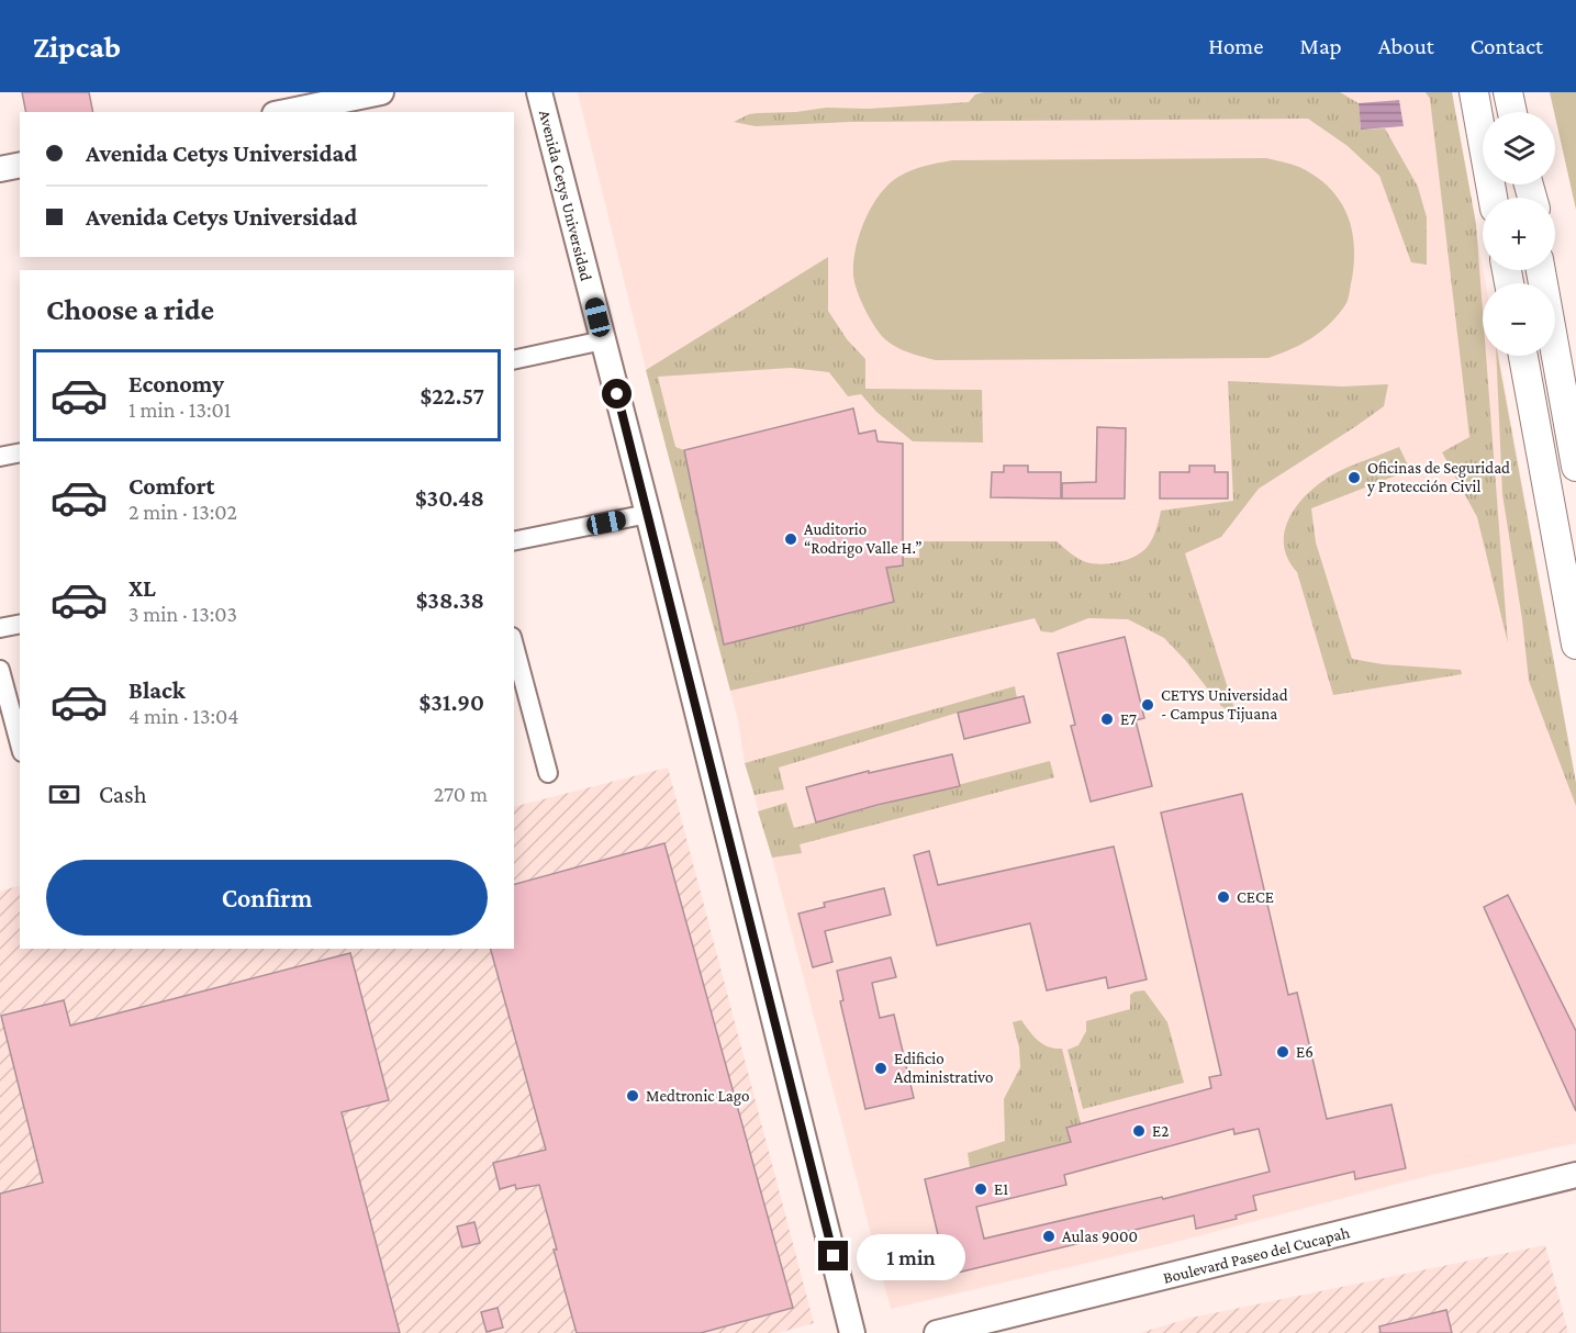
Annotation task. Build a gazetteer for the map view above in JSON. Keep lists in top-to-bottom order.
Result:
{
  "streets": {
    "main road": ["Avenida Cetys Universidad", "Boulevard Paseo del Cucapah"]
  },
  "places": [
    "Oficinas de Seguridad y Protección Civil",
    "Auditorio “Rodrigo Valle H.”",
    "CETYS Universidad - Campus Tijuana",
    "E7",
    "CECE",
    "E6",
    "Edificio Administrativo",
    "Medtronic Lago",
    "E2",
    "E1",
    "Aulas 9000"
  ],
  "page": {
    "header": "Zipcab",
    "nav": [
      "Home",
      "Map",
      "About",
      "Contact"
    ],
    "map_buttons": ["+", "−"],
    "banner": ["Avenida Cetys Universidad", "Avenida Cetys Universidad"],
    "heading": "Choose a ride",
    "list": [
      {
        "name": "Economy",
        "note": "1 min · 13:01",
        "value": "$22.57"
      },
      {
        "name": "Comfort",
        "note": "2 min · 13:02",
        "value": "$30.48"
      },
      {
        "name": "XL",
        "note": "3 min · 13:03",
        "value": "$38.38"
      },
      {
        "name": "Black",
        "note": "4 min · 13:04",
        "value": "$31.90"
      }
    ],
    "pay": ["Cash", "270 m"],
    "buttons": "Confirm",
    "bubble": "1 min"
  }
}
